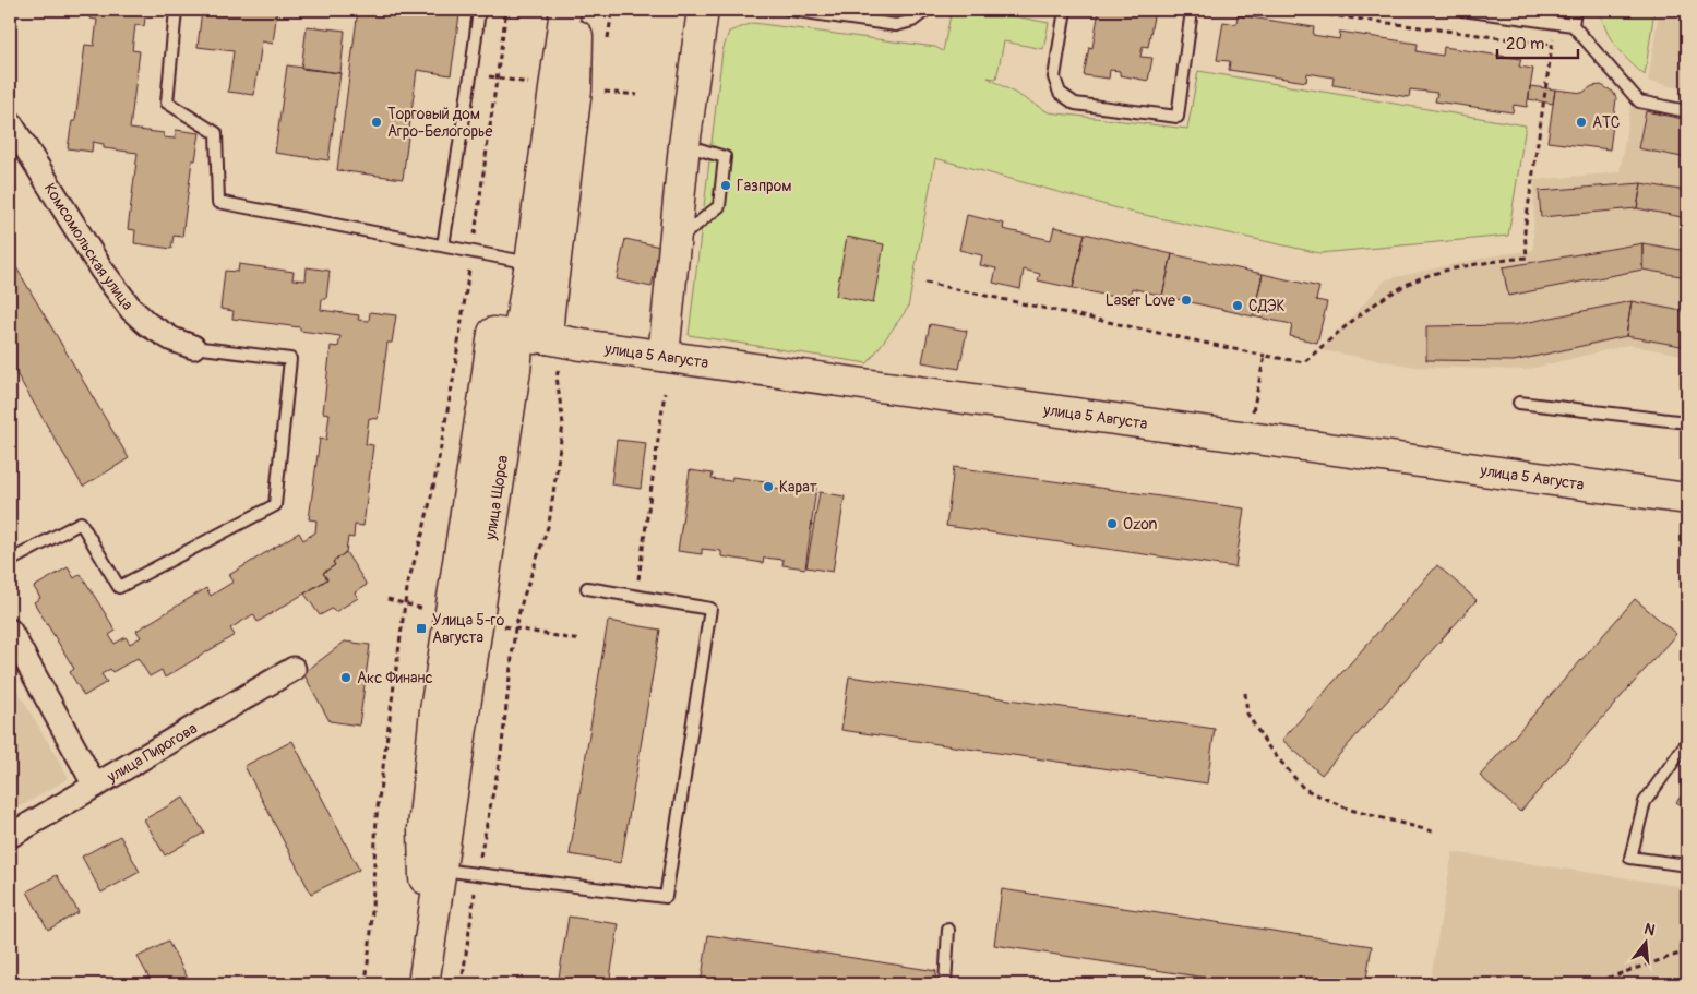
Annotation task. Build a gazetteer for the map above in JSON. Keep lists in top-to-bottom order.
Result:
{
  "streets": {
    "main road": ["улица 5 Августа", "улица Щорса"],
    "street": ["Комсомольская улица", "улица Пирогова"]
  },
  "places": {
    "other": [
      "Торговый дом Агро-Белогорье",
      "АТС",
      "Газпром",
      "Laser Love",
      "СДЭК",
      "Карат",
      "Ozon",
      "Акс Финанс"
    ],
    "transit": ["Улица 5-го Августа"]
  },
  "scale_bar": "20 m",
  "north": "top"
}
